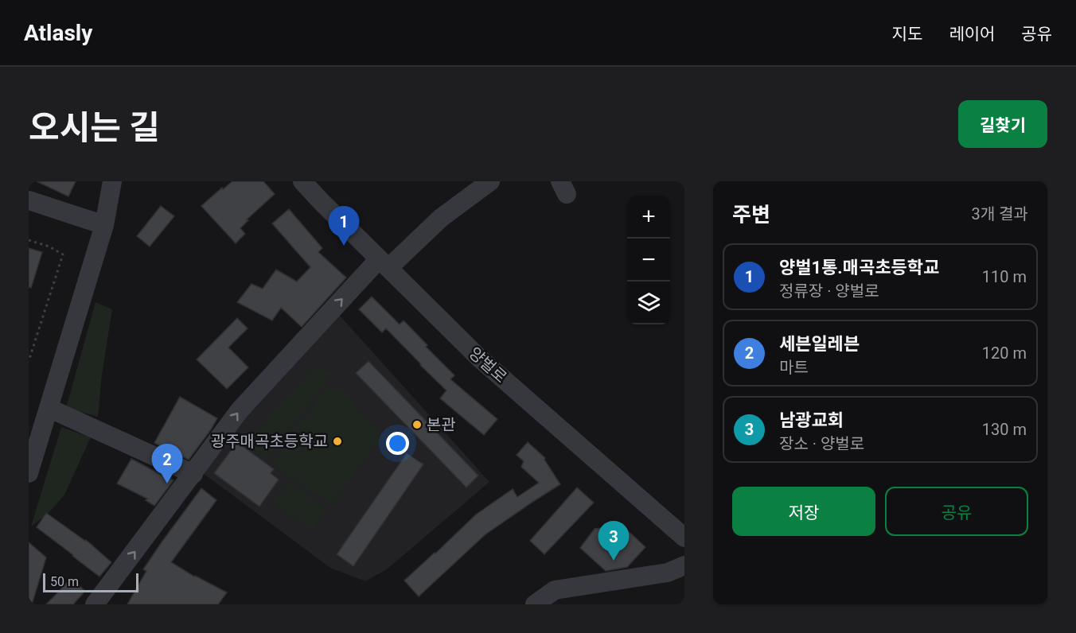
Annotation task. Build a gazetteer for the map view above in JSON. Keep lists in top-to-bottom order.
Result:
{
  "streets": {
    "street": ["양벌로"]
  },
  "places": ["본관", "광주매곡초등학교"],
  "scale_bar": "50 m",
  "page": {
    "header": "Atlasly",
    "nav": ["지도", "레이어", "공유"],
    "title": "오시는 길",
    "buttons": [
      "길찾기",
      ["저장", "공유"]
    ],
    "heading": ["주변", "3개 결과"],
    "map_buttons": ["+", "−"],
    "pins": ["1", "2", "3"],
    "list": [
      {
        "mark": "1",
        "name": "양벌1통.매곡초등학교",
        "note": "정류장 · 양벌로",
        "value": "110 m"
      },
      {
        "mark": "2",
        "name": "세븐일레븐",
        "note": "마트",
        "value": "120 m"
      },
      {
        "mark": "3",
        "name": "남광교회",
        "note": "장소 · 양벌로",
        "value": "130 m"
      }
    ],
    "scale": "50 m"
  }
}
